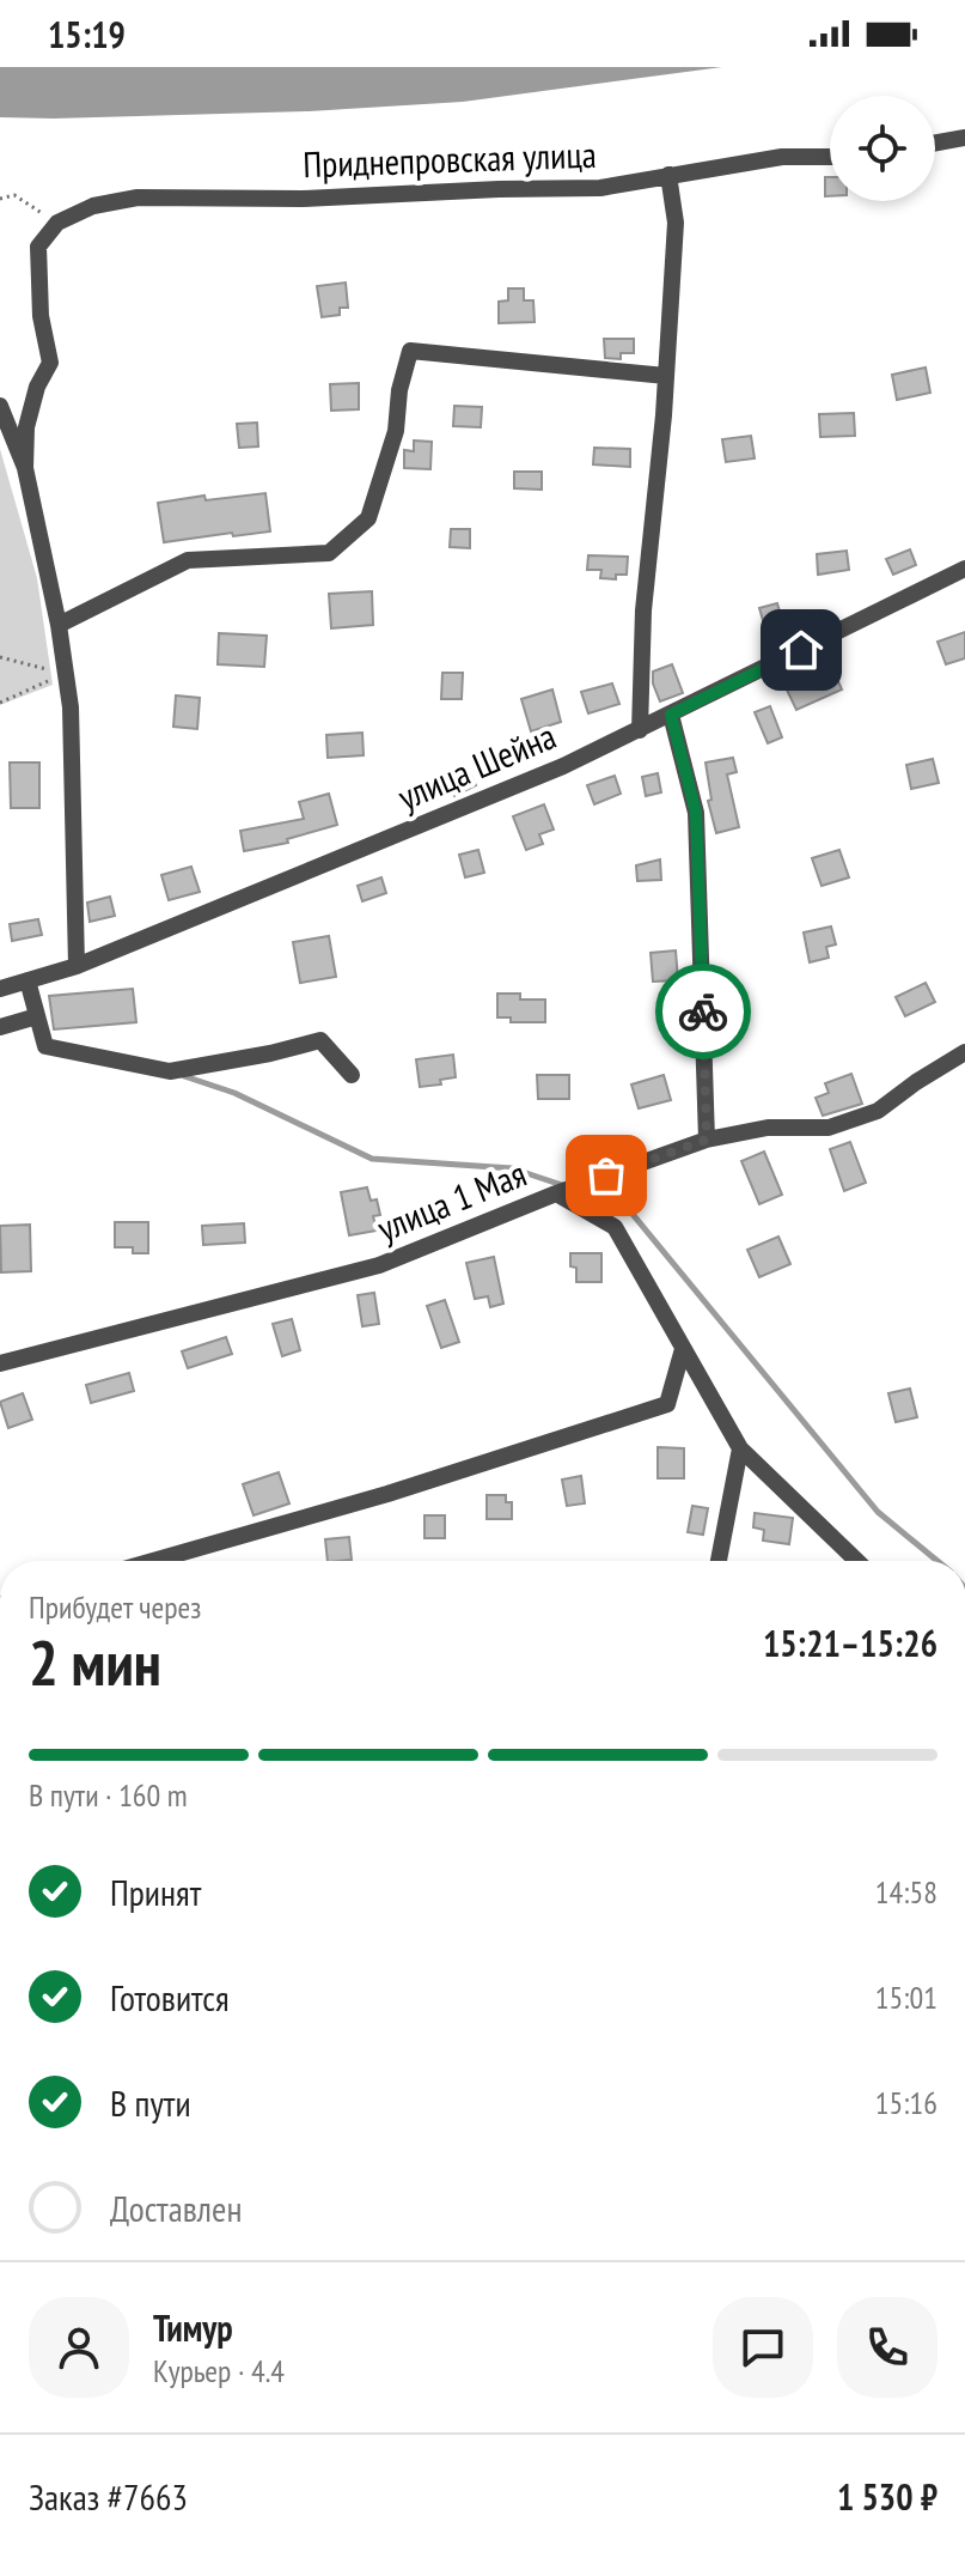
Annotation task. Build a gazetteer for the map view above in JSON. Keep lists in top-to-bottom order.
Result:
{
  "streets": {
    "street": ["Приднепровская улица", "улица Шейна", "улица 1 Мая"]
  },
  "page": {
    "status": "15:19",
    "heading": ["2 мин", "Прибудет через", "15:21–15:26"],
    "panel": [
      "Тимур",
      "Курьер · 4.4",
      "Заказ #7663",
      "1 530 ₽"
    ],
    "bar": "В пути · 160 m",
    "list": [
      ["Принят", "14:58"],
      ["Готовится", "15:01"],
      ["В пути", "15:16"],
      "Доставлен"
    ]
  }
}
